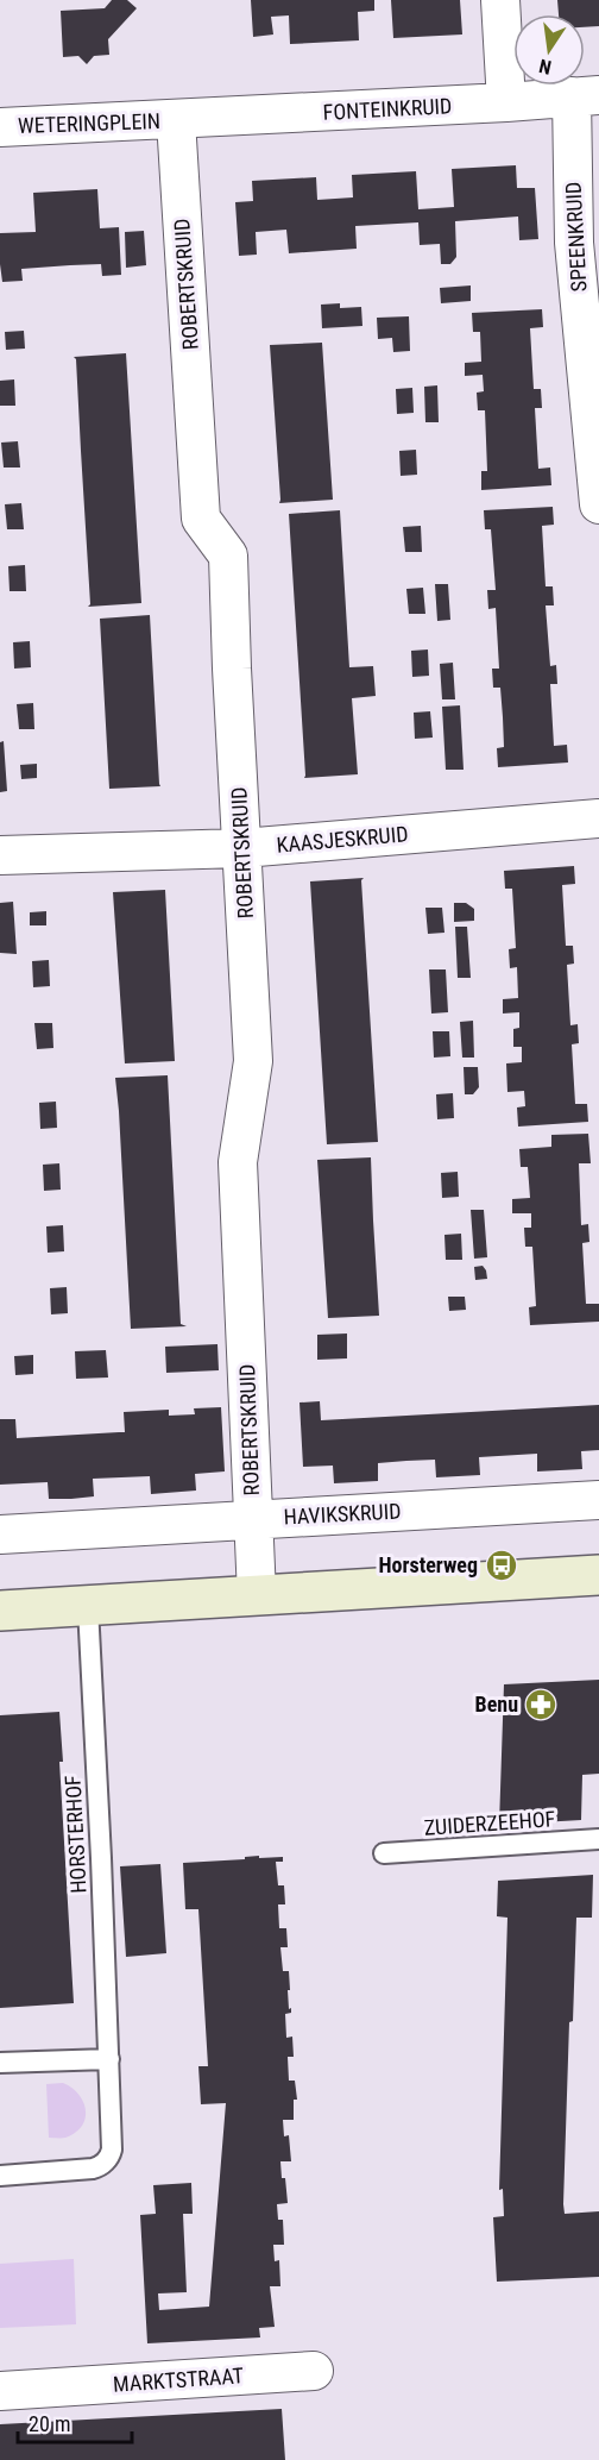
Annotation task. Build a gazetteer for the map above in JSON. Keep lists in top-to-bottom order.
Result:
{
  "streets": {
    "street": [
      "FONTEINKRUID",
      "WETERINGPLEIN",
      "SPEENKRUID",
      "ROBERTSKRUID",
      "KAASJESKRUID",
      "HAVIKSKRUID",
      "MARKTSTRAAT"
    ],
    "lane": ["ZUIDERZEEHOF", "HORSTERHOF"]
  },
  "crossings": [
    ["FONTEINKRUID", "WETERINGPLEIN"],
    ["FONTEINKRUID", "SPEENKRUID"],
    ["FONTEINKRUID", "ROBERTSKRUID"],
    ["WETERINGPLEIN", "ROBERTSKRUID"],
    ["ROBERTSKRUID", "KAASJESKRUID"],
    ["ROBERTSKRUID", "HAVIKSKRUID"]
  ],
  "places": {
    "bus stop": ["Horsterweg"],
    "pharmacy": ["Benu"]
  },
  "scale_bar": "20 m",
  "north": "bottom"
}
